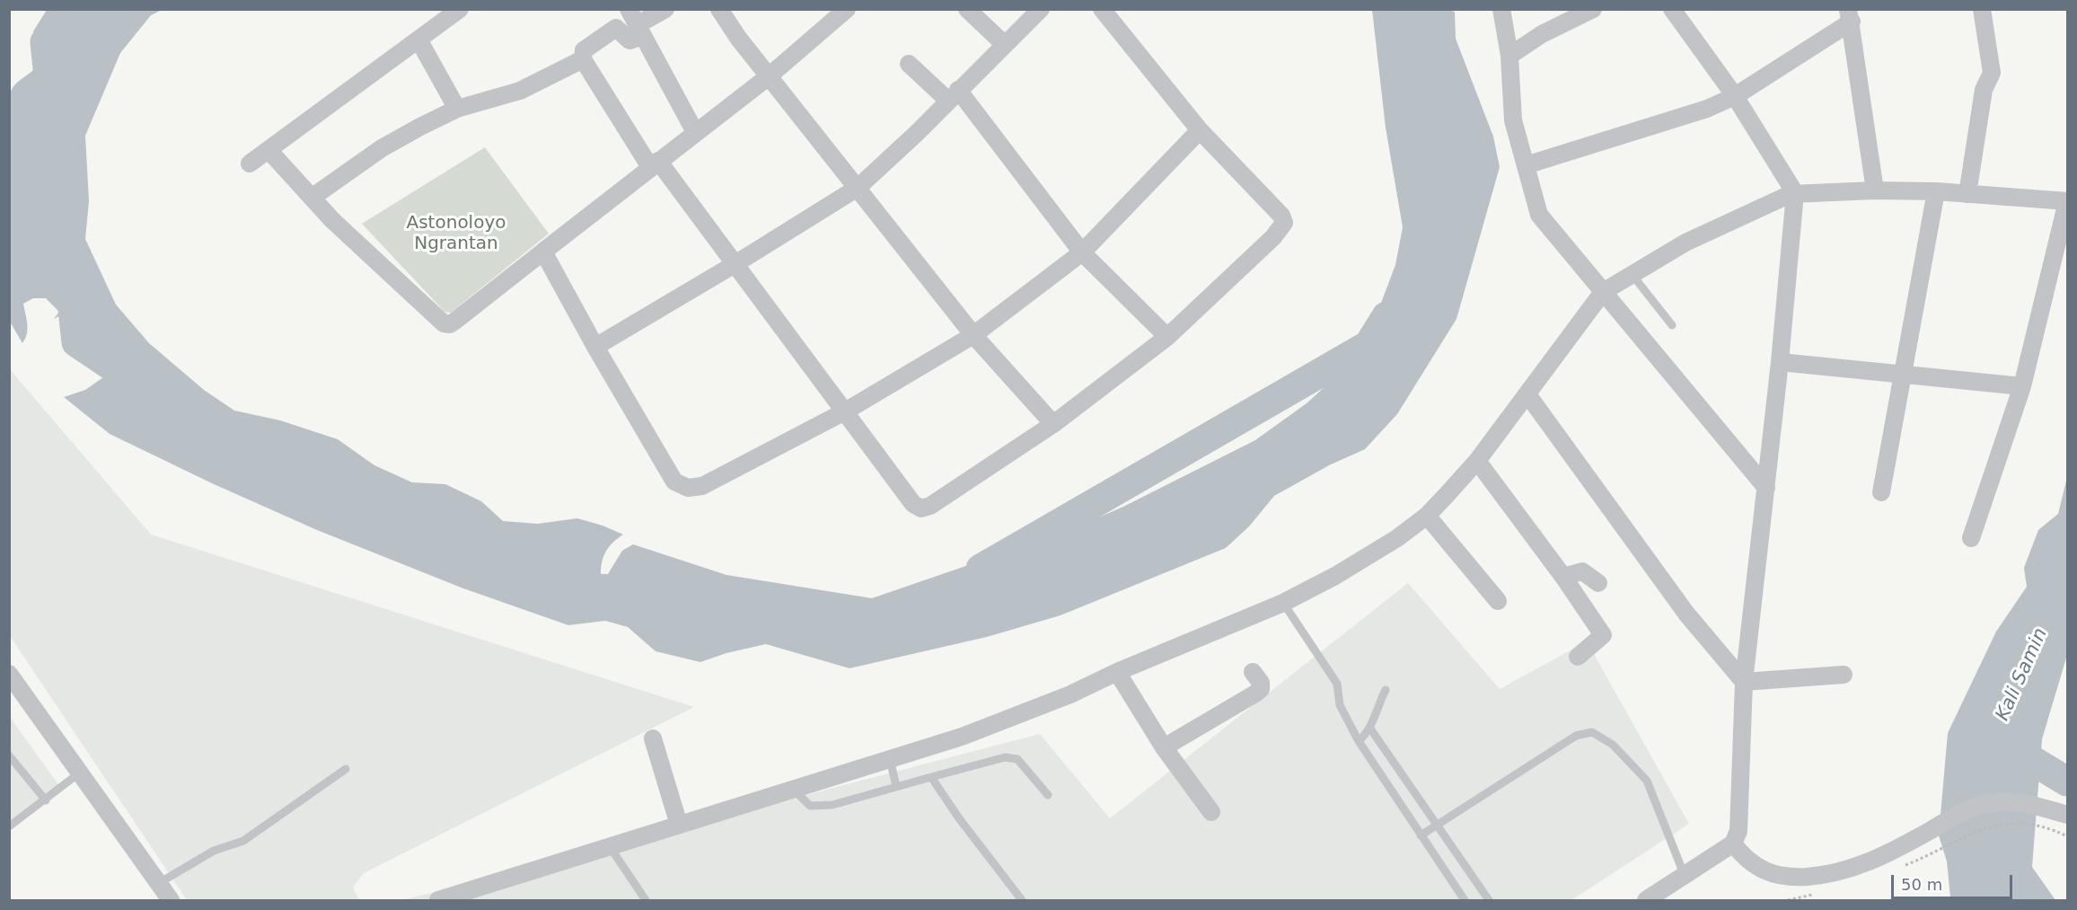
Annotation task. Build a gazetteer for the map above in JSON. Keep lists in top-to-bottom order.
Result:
{
  "water": ["Kali Samin"],
  "parks": ["Astonoloyo Ngrantan"],
  "scale_bar": "50 m"
}
